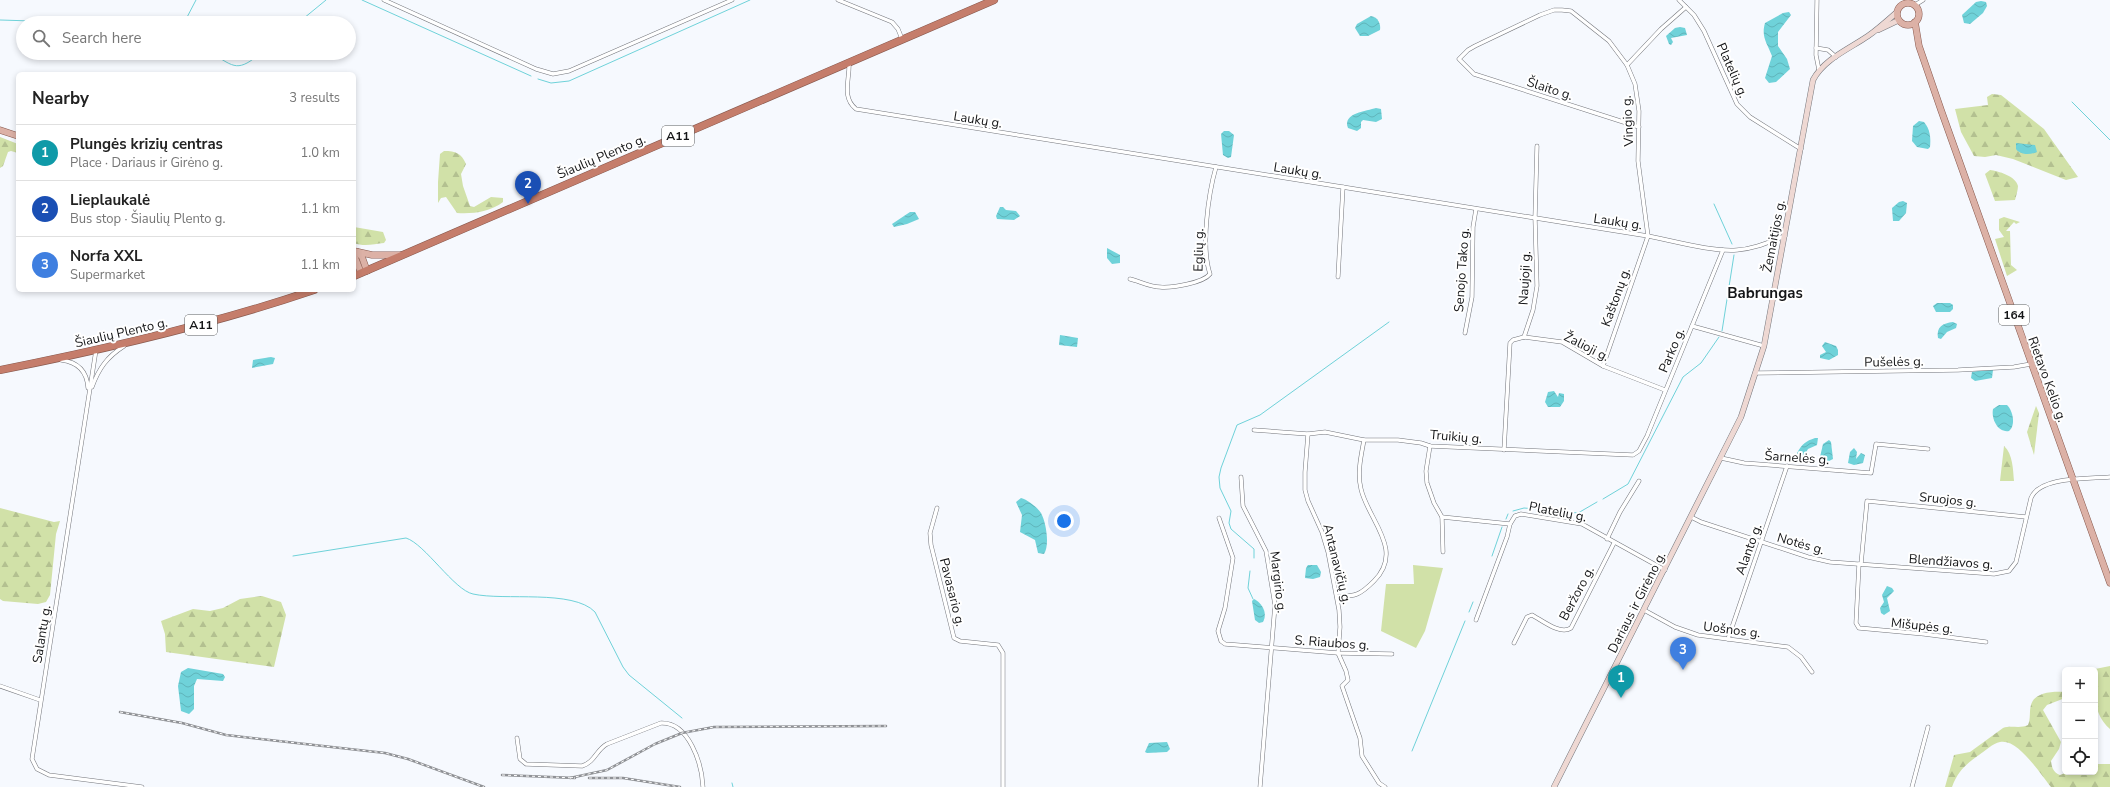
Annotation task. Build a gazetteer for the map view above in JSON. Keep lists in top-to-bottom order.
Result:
{
  "streets": {
    "highway": ["A11", "Šiaulių Plento g."],
    "main road": [
      "Žemaitijos g.",
      "164",
      "Rietavo Kelio g.",
      "Dariaus ir Girėno g."
    ],
    "street": [
      "Platelių g.",
      "Šlaito g.",
      "Laukų g.",
      "Vingio g.",
      "Eglių g.",
      "Senojo Tako g.",
      "Naujoji g.",
      "Kaštonų g.",
      "Žalioji g.",
      "Parko g.",
      "Pušelės g.",
      "Truikių g.",
      "Šarnelės g.",
      "Sruojos g.",
      "Notės g.",
      "Alanto g.",
      "Blendžiavos g.",
      "Antanavičių g.",
      "Margirio g.",
      "Pavasario g.",
      "Beržoro g.",
      "Mišupės g.",
      "Uošnos g.",
      "Salantų g.",
      "S. Riaubos g."
    ]
  },
  "crossings": [
    ["Platelių g.", "Žemaitijos g."],
    ["Platelių g.", "Beržoro g."],
    ["Platelių g.", "Dariaus ir Girėno g."],
    ["Šlaito g.", "Vingio g."],
    ["Laukų g.", "Vingio g."],
    ["Laukų g.", "Šiaulių Plento g."],
    ["Laukų g.", "Žemaitijos g."],
    ["Laukų g.", "Eglių g."],
    ["Laukų g.", "Senojo Tako g."],
    ["Laukų g.", "Naujoji g."],
    ["Laukų g.", "Kaštonų g."],
    ["Laukų g.", "Parko g."],
    ["Vingio g.", "Kaštonų g."],
    ["A11", "Šiaulių Plento g."],
    ["Žemaitijos g.", "Pušelės g."],
    ["Žemaitijos g.", "Šarnelės g."],
    ["Žemaitijos g.", "Dariaus ir Girėno g."],
    ["Naujoji g.", "Žalioji g."],
    ["Kaštonų g.", "Žalioji g."],
    ["Žalioji g.", "Parko g."],
    ["Parko g.", "Truikių g."],
    ["Pušelės g.", "Rietavo Kelio g."],
    ["Rietavo Kelio g.", "Blendžiavos g."],
    ["Truikių g.", "Antanavičių g."],
    ["Šarnelės g.", "Alanto g."],
    ["Sruojos g.", "Notės g."],
    ["Sruojos g.", "Blendžiavos g."],
    ["Sruojos g.", "Mišupės g."],
    ["Notės g.", "Alanto g."],
    ["Notės g.", "Blendžiavos g."],
    ["Notės g.", "Dariaus ir Girėno g."],
    ["Notės g.", "Mišupės g."],
    ["Alanto g.", "Uošnos g."],
    ["Blendžiavos g.", "Mišupės g."],
    ["Antanavičių g.", "S. Riaubos g."],
    ["Margirio g.", "S. Riaubos g."],
    ["Dariaus ir Girėno g.", "Uošnos g."]
  ],
  "districts": ["Babrungas"],
  "page": {
    "search": "Search here",
    "heading": ["Nearby", "3 results"],
    "list": [
      {
        "mark": "1",
        "name": "Plungės krizių centras",
        "note": "Place · Dariaus ir Girėno g.",
        "value": "1.0 km"
      },
      {
        "mark": "2",
        "name": "Lieplaukalė",
        "note": "Bus stop · Šiaulių Plento g.",
        "value": "1.1 km"
      },
      {
        "mark": "3",
        "name": "Norfa XXL",
        "note": "Supermarket",
        "value": "1.1 km"
      }
    ],
    "pins": ["2", "3", "1"],
    "map_buttons": ["+", "−"]
  }
}
